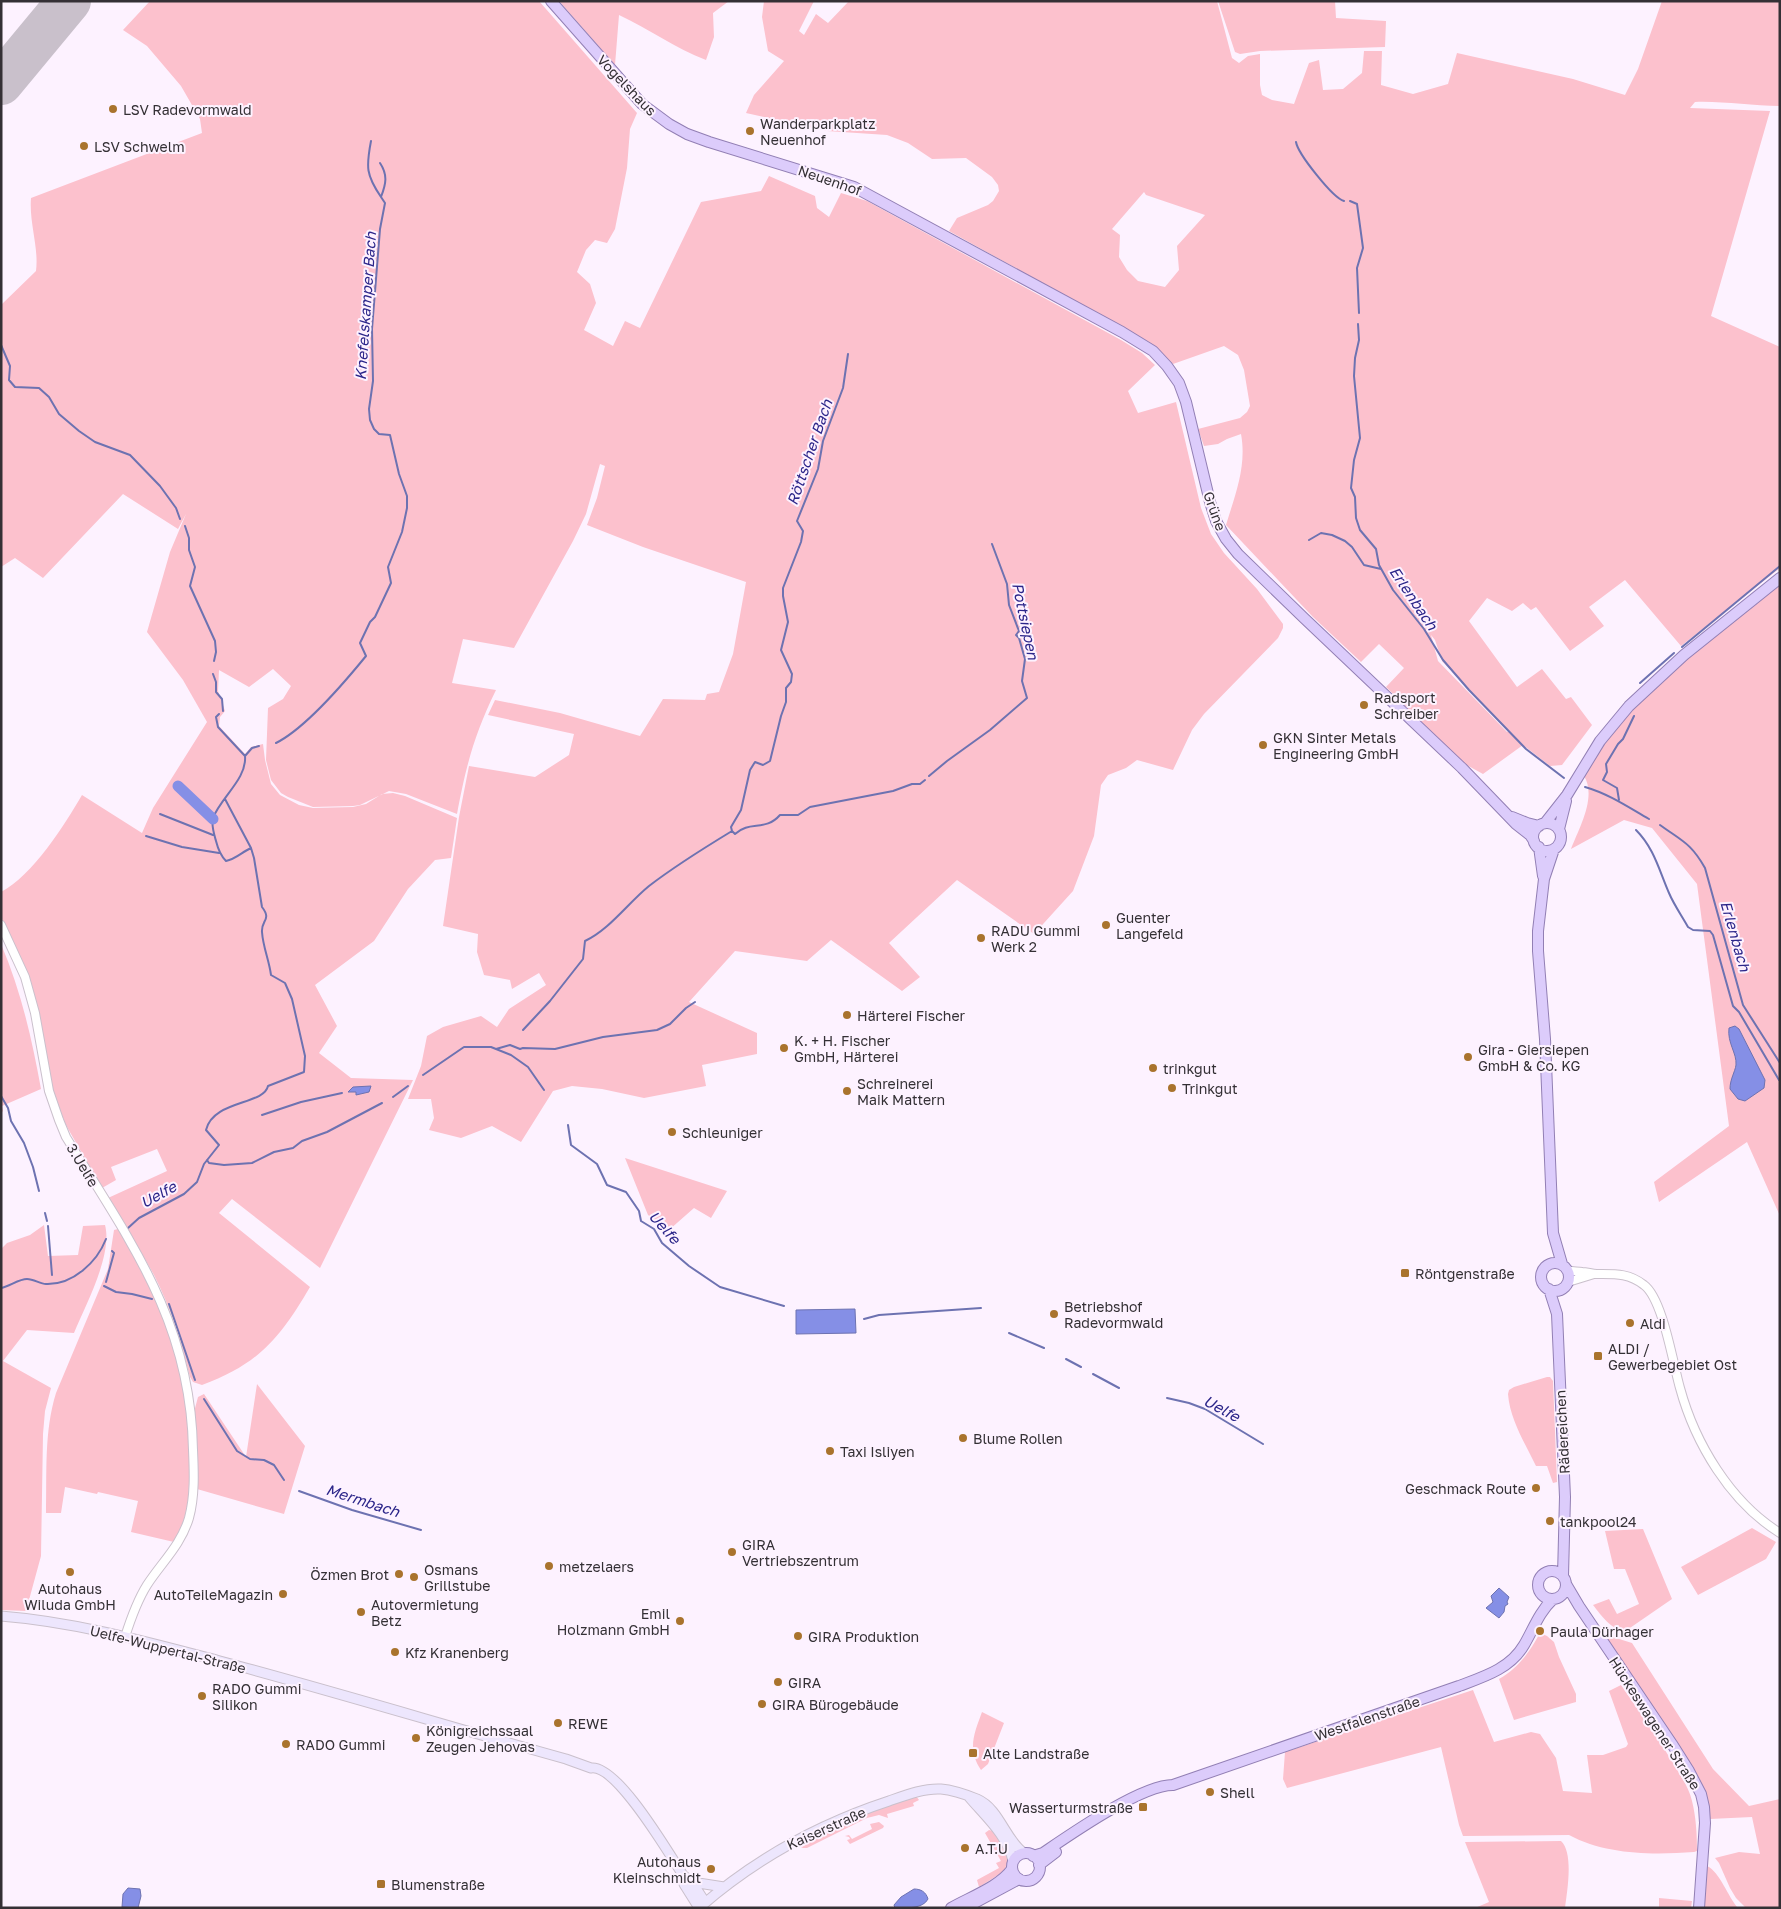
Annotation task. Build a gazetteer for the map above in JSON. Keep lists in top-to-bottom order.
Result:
{
  "streets": {
    "main road": [
      "Vogelshaus",
      "Neuenhof",
      "Grüne",
      "Rädereichen",
      "Uelfe-Wuppertal-Straße",
      "Westfalenstraße",
      "Hückeswagener Straße",
      "Kaiserstraße"
    ],
    "street": ["3.Uelfe"]
  },
  "crossings": [
    ["Vogelshaus", "Neuenhof"],
    ["Neuenhof", "Grüne"],
    ["3.Uelfe", "Uelfe-Wuppertal-Straße"],
    ["Rädereichen", "Westfalenstraße"],
    ["Rädereichen", "Hückeswagener Straße"],
    ["Uelfe-Wuppertal-Straße", "Kaiserstraße"],
    ["Westfalenstraße", "Hückeswagener Straße"],
    ["Westfalenstraße", "Kaiserstraße"]
  ],
  "water": [
    "Knefelskamper Bach",
    "Röttscher Bach",
    "Erlenbach",
    "Pottsiepen",
    "Uelfe",
    "Mermbach"
  ],
  "places": {
    "other": [
      "LSV Radevormwald",
      "Wanderparkplatz Neuenhof",
      "LSV Schwelm",
      "Radsport Schreiber",
      "GKN Sinter Metals Engineering GmbH",
      "Guenter Langefeld",
      "RADU Gummi Werk 2",
      "Härterei Fischer",
      "K. + H. Fischer GmbH, Härterei",
      "Gira - Giersiepen GmbH & Co. KG",
      "trinkgut",
      "Trinkgut",
      "Schreinerei Maik Mattern",
      "Schleuniger",
      "Betriebshof Radevormwald",
      "Aldi",
      "Blume Rollen",
      "Taxi Isliyen",
      "Geschmack Route",
      "tankpool24",
      "GIRA Vertriebszentrum",
      "metzelaers",
      "Autohaus Wiluda GmbH",
      "Özmen Brot",
      "Osmans Grillstube",
      "AutoTeileMagazin",
      "Autovermietung Betz",
      "Emil Holzmann GmbH",
      "Paula Dürhager",
      "GIRA Produktion",
      "Kfz Kranenberg",
      "GIRA",
      "RADO Gummi Silikon",
      "GIRA Bürogebäude",
      "REWE",
      "Königreichssaal Zeugen Jehovas",
      "RADO Gummi",
      "Shell",
      "A.T.U",
      "Autohaus Kleinschmidt"
    ],
    "transit": [
      "Röntgenstraße",
      "ALDI / Gewerbegebiet Ost",
      "Alte Landstraße",
      "Wasserturmstraße",
      "Blumenstraße"
    ]
  }
}
